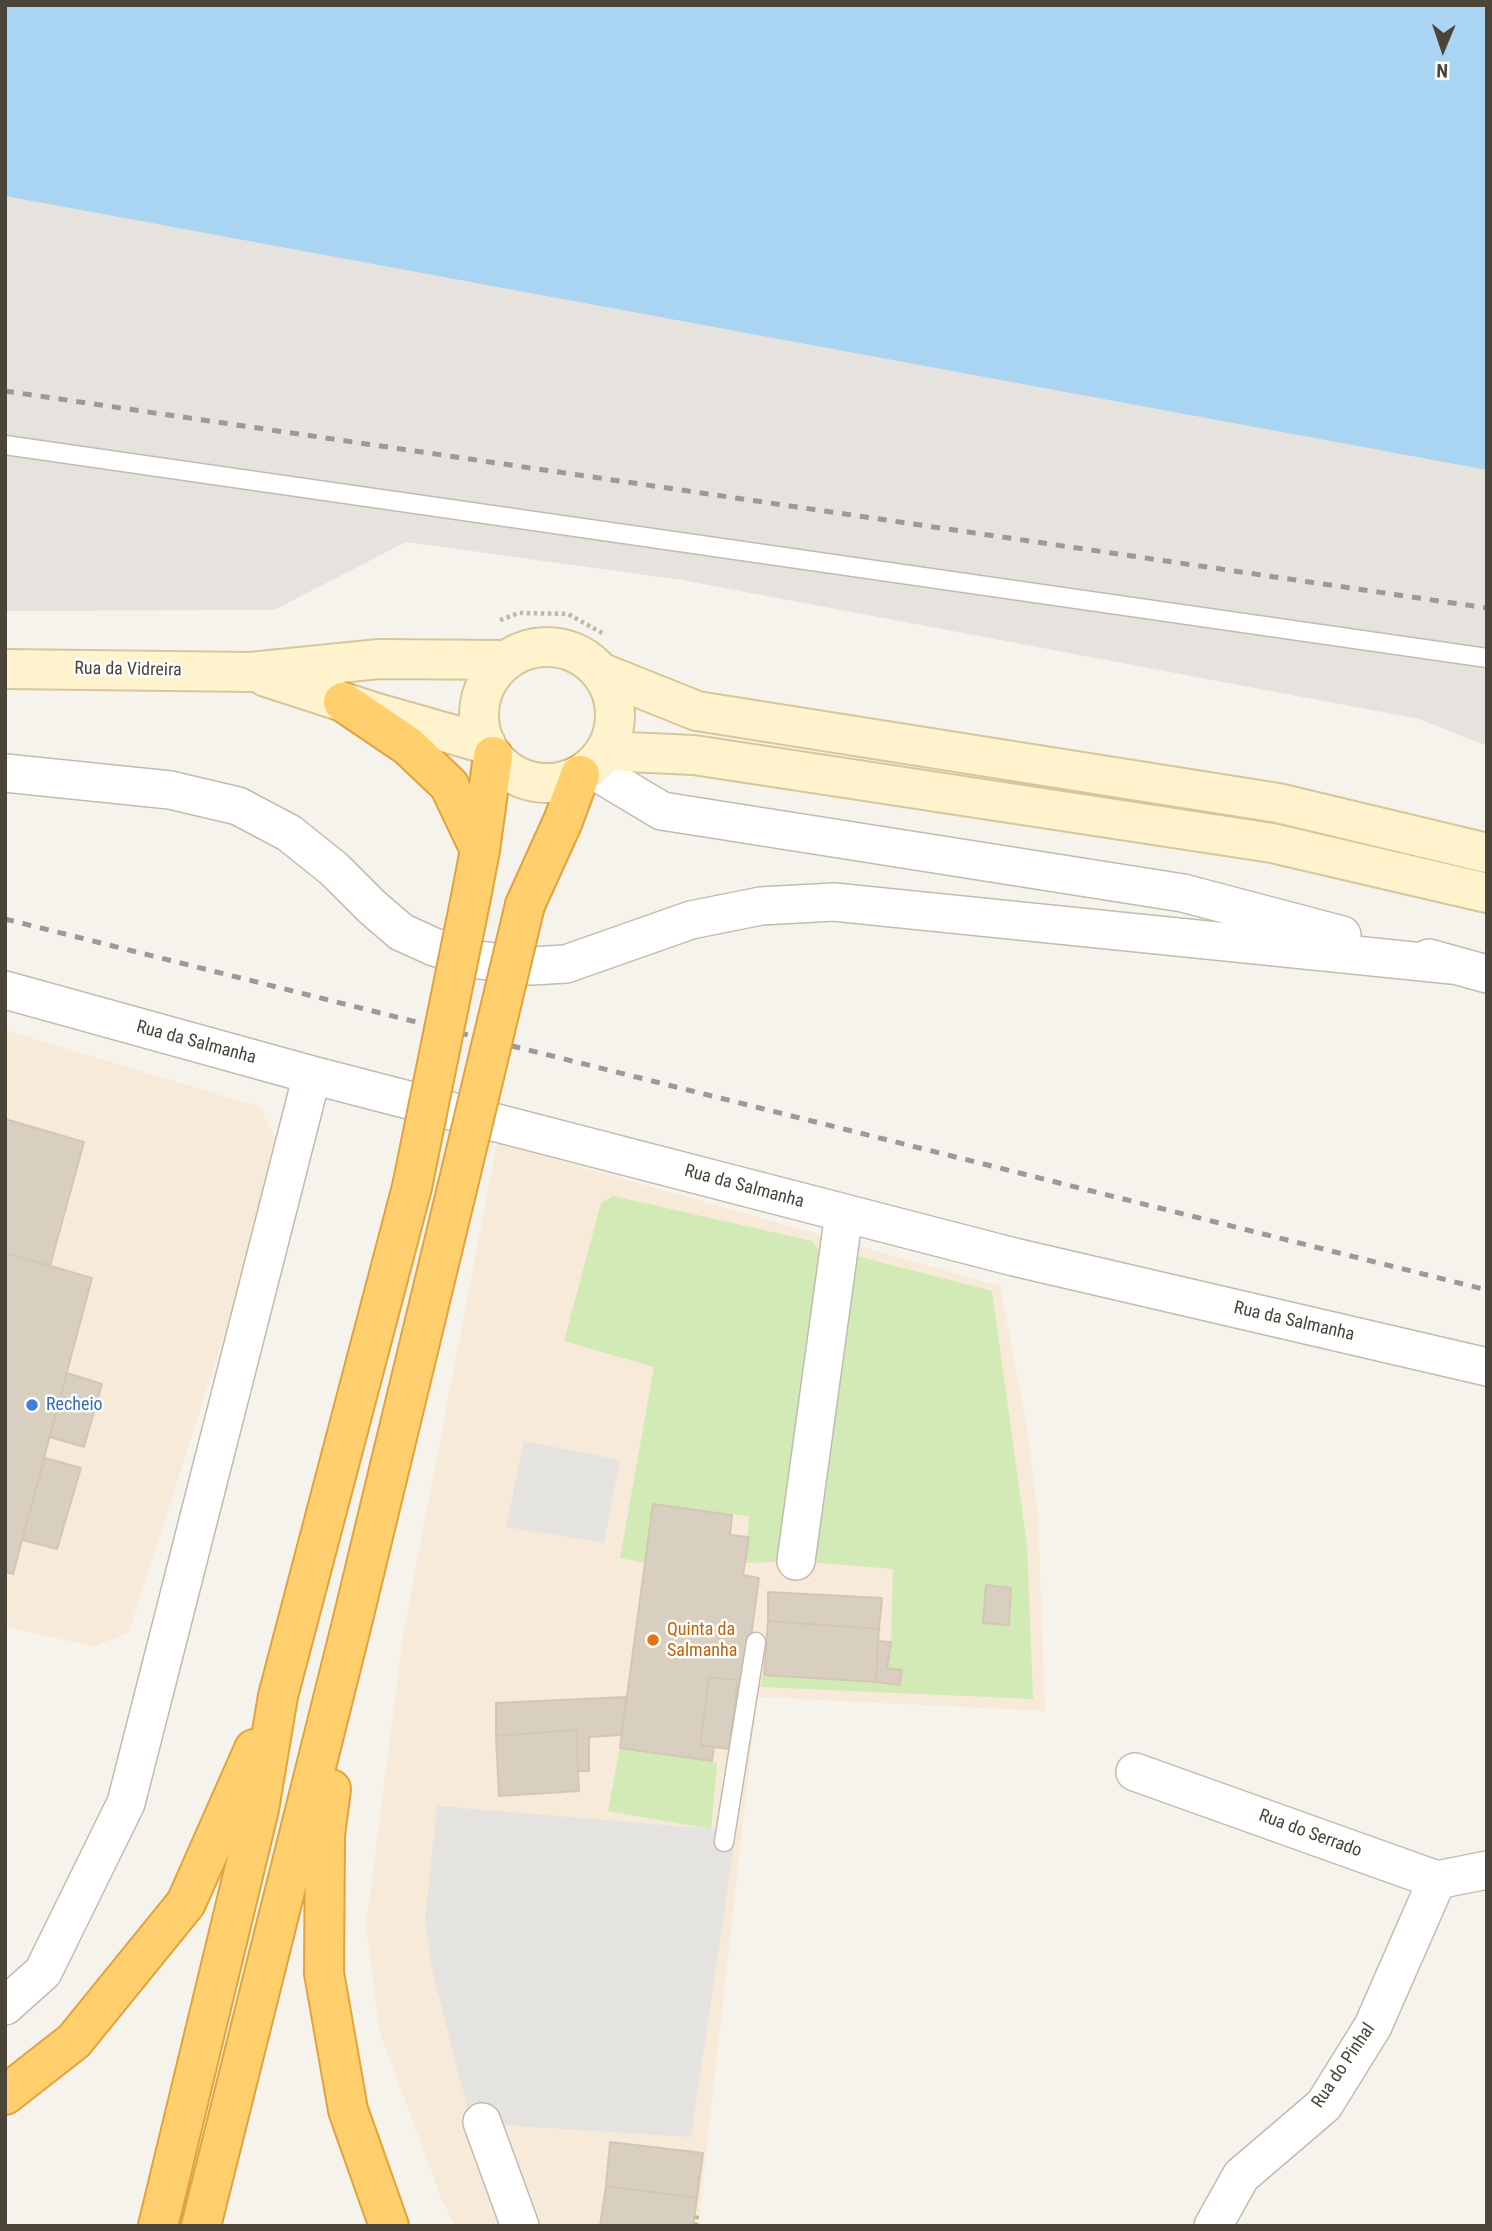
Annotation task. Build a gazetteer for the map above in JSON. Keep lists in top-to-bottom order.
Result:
{
  "streets": {
    "main road": ["Rua da Vidreira"],
    "street": ["Rua da Salmanha", "Rua do Serrado", "Rua do Pinhal"]
  },
  "crossings": [
    ["Rua do Serrado", "Rua do Pinhal"]
  ],
  "places": ["Recheio", "Quinta da Salmanha"],
  "north": "bottom"
}
